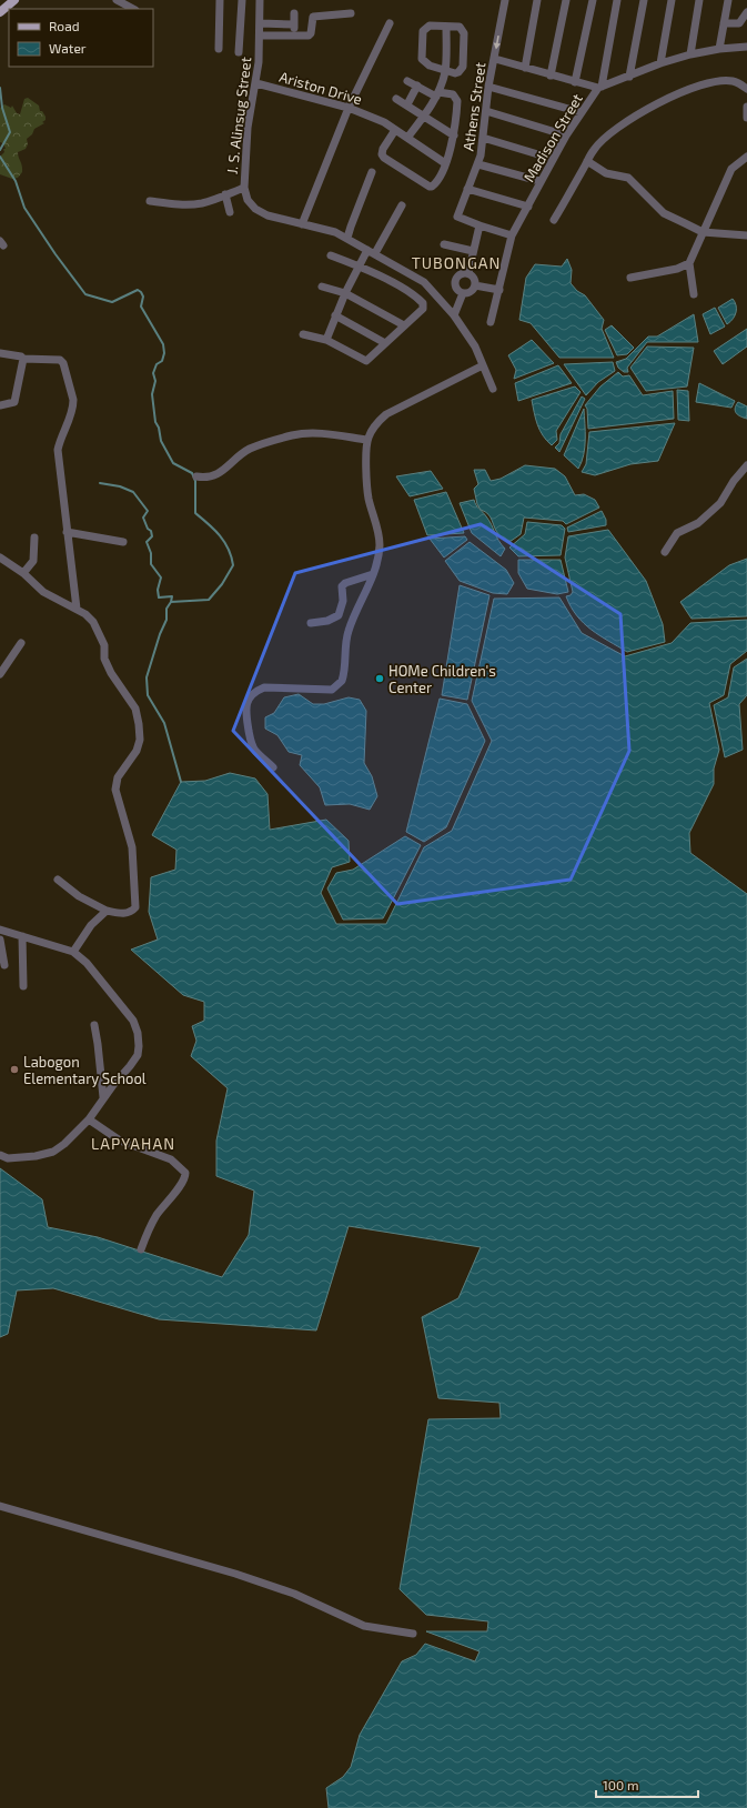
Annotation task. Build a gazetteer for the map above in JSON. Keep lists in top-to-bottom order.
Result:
{
  "streets": {
    "street": [
      "Ariston Drive",
      "Athens Street",
      "J. S. Alinsug Street",
      "Madison Street"
    ]
  },
  "crossings": [
    ["Ariston Drive", "J. S. Alinsug Street"]
  ],
  "districts": ["TUBONGAN", "LAPYAHAN"],
  "places": ["HOMe Children's Center", "Labogon Elementary School"],
  "legend": ["Road", "Water"],
  "scale_bar": "100 m"
}
